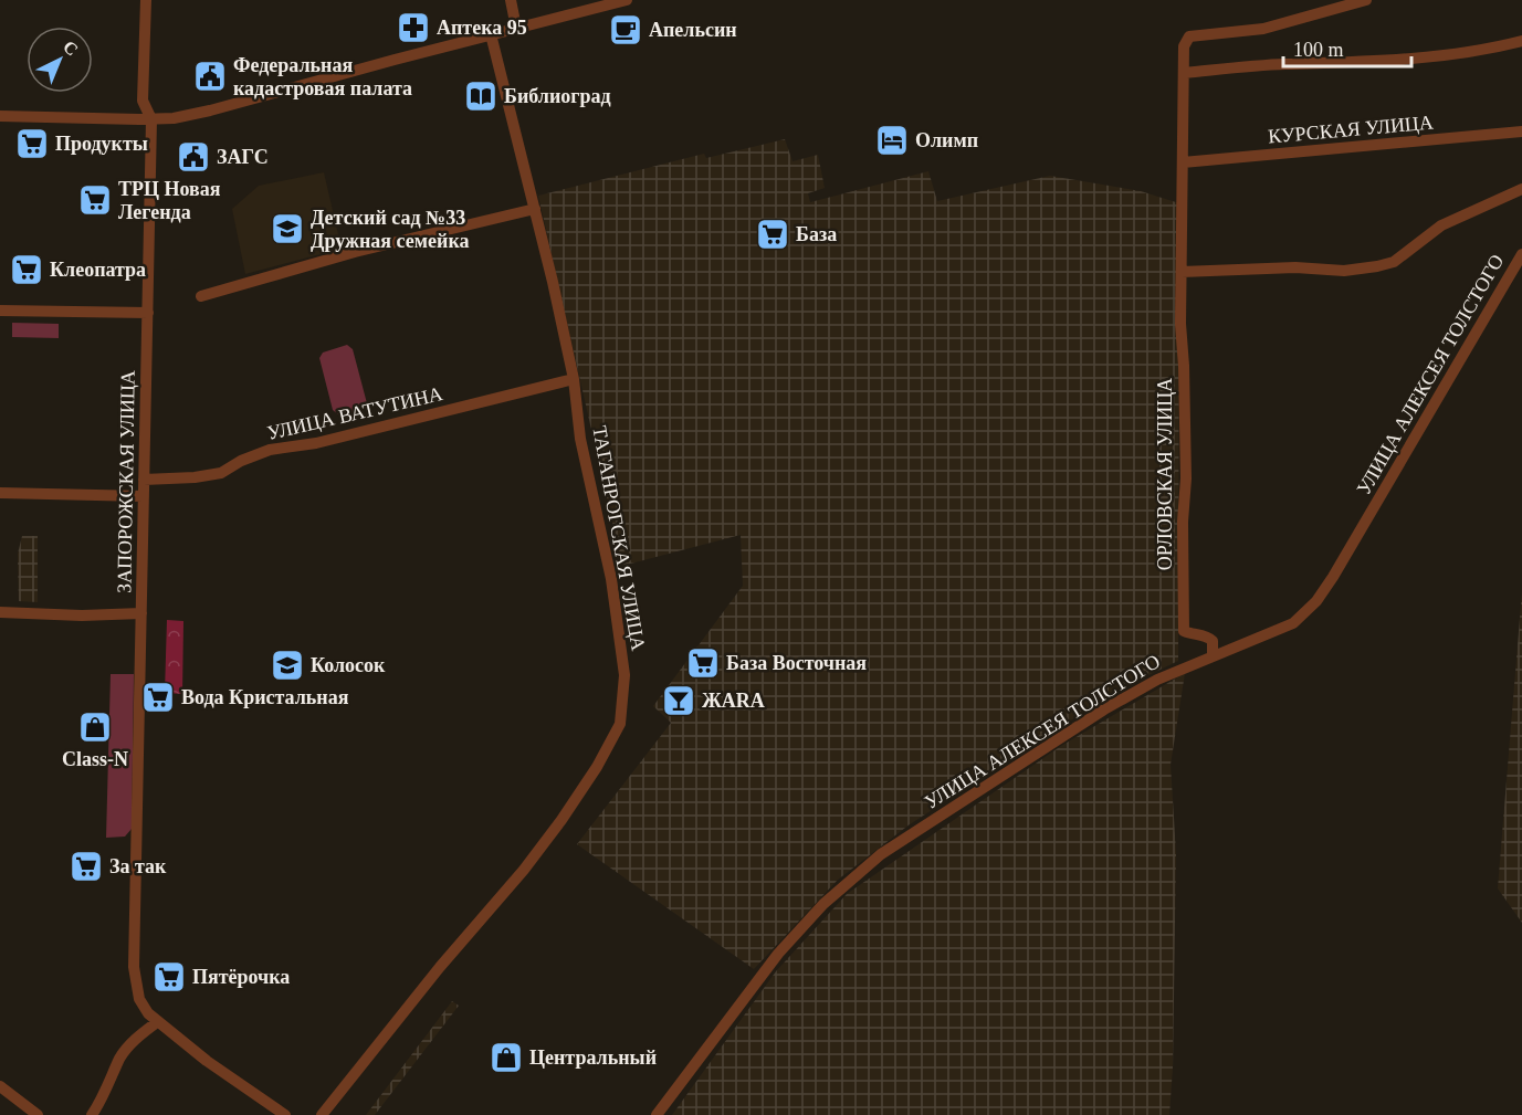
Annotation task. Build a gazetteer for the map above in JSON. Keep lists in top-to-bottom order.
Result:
{
  "streets": {
    "street": [
      "КУРСКАЯ УЛИЦА",
      "УЛИЦА АЛЕКСЕЯ ТОЛСТОГО",
      "УЛИЦА ВАТУТИНА",
      "ОРЛОВСКАЯ УЛИЦА",
      "ЗАПОРОЖСКАЯ УЛИЦА",
      "ТАГАНРОГСКАЯ УЛИЦА"
    ]
  },
  "crossings": [
    ["КУРСКАЯ УЛИЦА", "ОРЛОВСКАЯ УЛИЦА"],
    ["УЛИЦА АЛЕКСЕЯ ТОЛСТОГО", "ОРЛОВСКАЯ УЛИЦА"],
    ["УЛИЦА ВАТУТИНА", "ЗАПОРОЖСКАЯ УЛИЦА"],
    ["УЛИЦА ВАТУТИНА", "ТАГАНРОГСКАЯ УЛИЦА"]
  ],
  "places": {
    "pharmacy": ["Аптека 95"],
    "cafe": ["Апельсин"],
    "public building": ["Федеральная кадастровая палата", "ЗАГС"],
    "library": ["Библиоград"],
    "hotel": ["Олимп"],
    "supermarket": [
      "Продукты",
      "ТРЦ Новая Легенда",
      "База",
      "Клеопатра",
      "База Восточная",
      "Вода Кристальная",
      "За так",
      "Пятёрочка"
    ],
    "school or university": ["Детский сад №33 Дружная семейка", "Колосок"],
    "bar": ["ЖАRА"],
    "shop": ["Class-N", "Центральный"]
  },
  "scale_bar": "100 m",
  "north": "top right"
}
